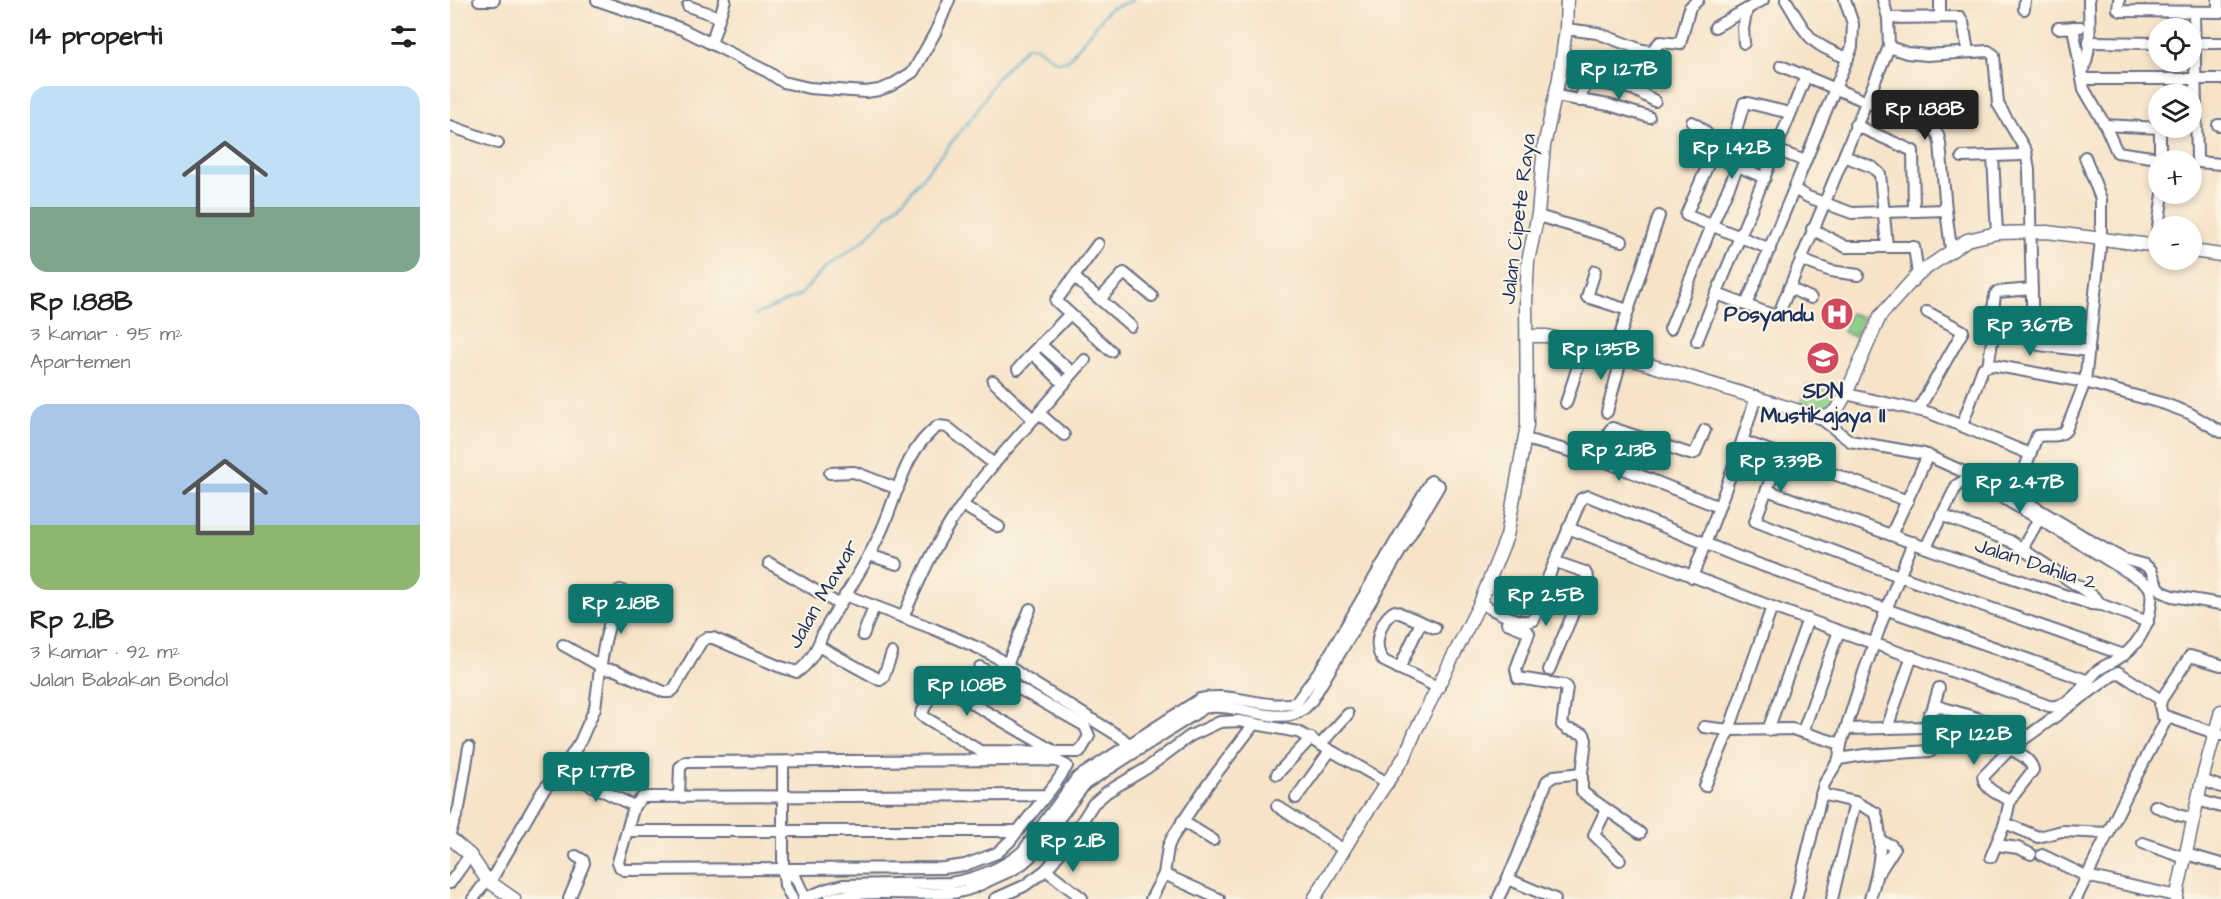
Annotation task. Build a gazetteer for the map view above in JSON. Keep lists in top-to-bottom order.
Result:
{
  "streets": {
    "main road": ["Jalan Cipete Raya"],
    "street": ["Jalan Dahlia 2", "Jalan Mawar"]
  },
  "places": {
    "hospital": ["Posyandu"],
    "school or university": ["SDN Mustikajaya II"]
  },
  "page": {
    "heading": "14 properti",
    "map_buttons": ["+", "−"],
    "price": [
      "Rp 1.27B",
      "Rp 1.88B",
      "Rp 1.42B",
      "Rp 3.67B",
      "Rp 1.35B",
      "Rp 2.13B",
      "Rp 3.39B",
      "Rp 2.47B",
      "Rp 2.5B",
      "Rp 2.18B",
      "Rp 1.08B",
      "Rp 1.22B",
      "Rp 1.77B",
      "Rp 2.1B"
    ],
    "list": [
      {
        "name": "Rp 1.88B",
        "note": "3 kamar · 95 m² · Apartemen"
      },
      {
        "name": "Rp 2.1B",
        "note": "3 kamar · 92 m² · Jalan Babakan Bondol"
      }
    ]
  }
}
